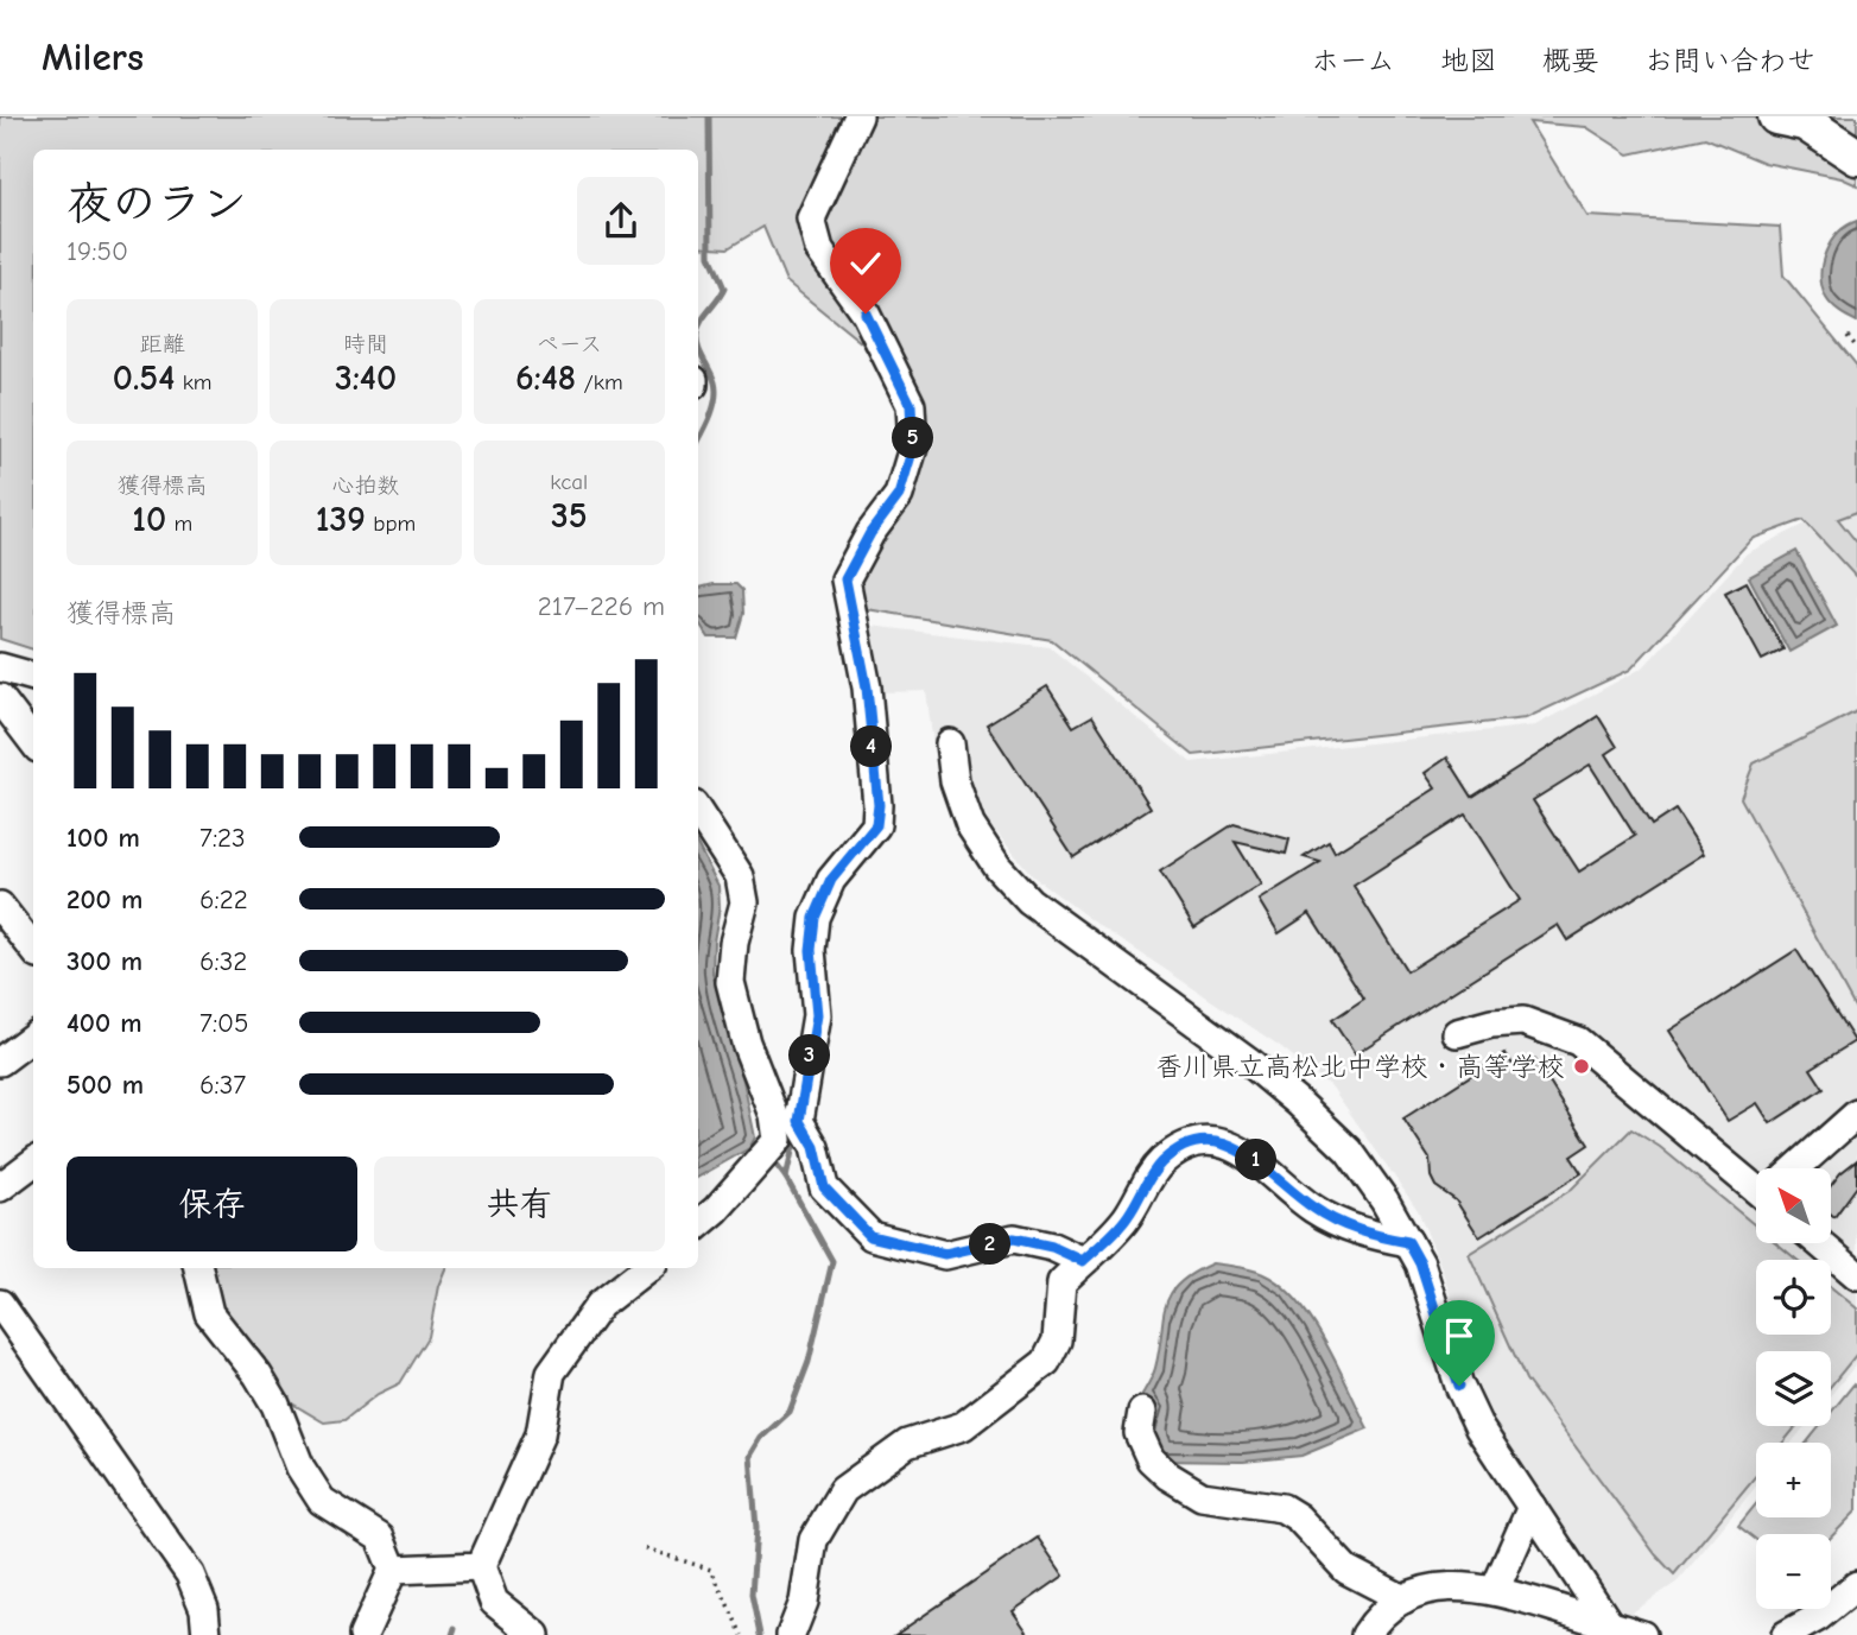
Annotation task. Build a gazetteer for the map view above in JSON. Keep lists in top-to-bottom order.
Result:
{
  "places": ["香川県立高松北中学校・高等学校"],
  "north": "top left",
  "page": {
    "header": "Milers",
    "nav": [
      "ホーム",
      "地図",
      "概要",
      "お問い合わせ"
    ],
    "heading": ["夜のラン", "19:50"],
    "stats": [
      ["距離", "0.54 km"],
      ["時間", "3:40"],
      ["ペース", "6:48 /km"],
      ["獲得標高", "10 m"],
      ["心拍数", "139 bpm"],
      ["kcal", "35"]
    ],
    "pins": [
      "5",
      "4",
      "3",
      "1",
      "2"
    ],
    "chart": ["獲得標高", "217–226 m"],
    "list": [
      {
        "name": "100 m",
        "note": "7:23"
      },
      {
        "name": "200 m",
        "note": "6:22"
      },
      {
        "name": "300 m",
        "note": "6:32"
      },
      {
        "name": "400 m",
        "note": "7:05"
      },
      {
        "name": "500 m",
        "note": "6:37"
      }
    ],
    "buttons": ["保存", "共有"],
    "map_buttons": ["+", "−"]
  }
}
